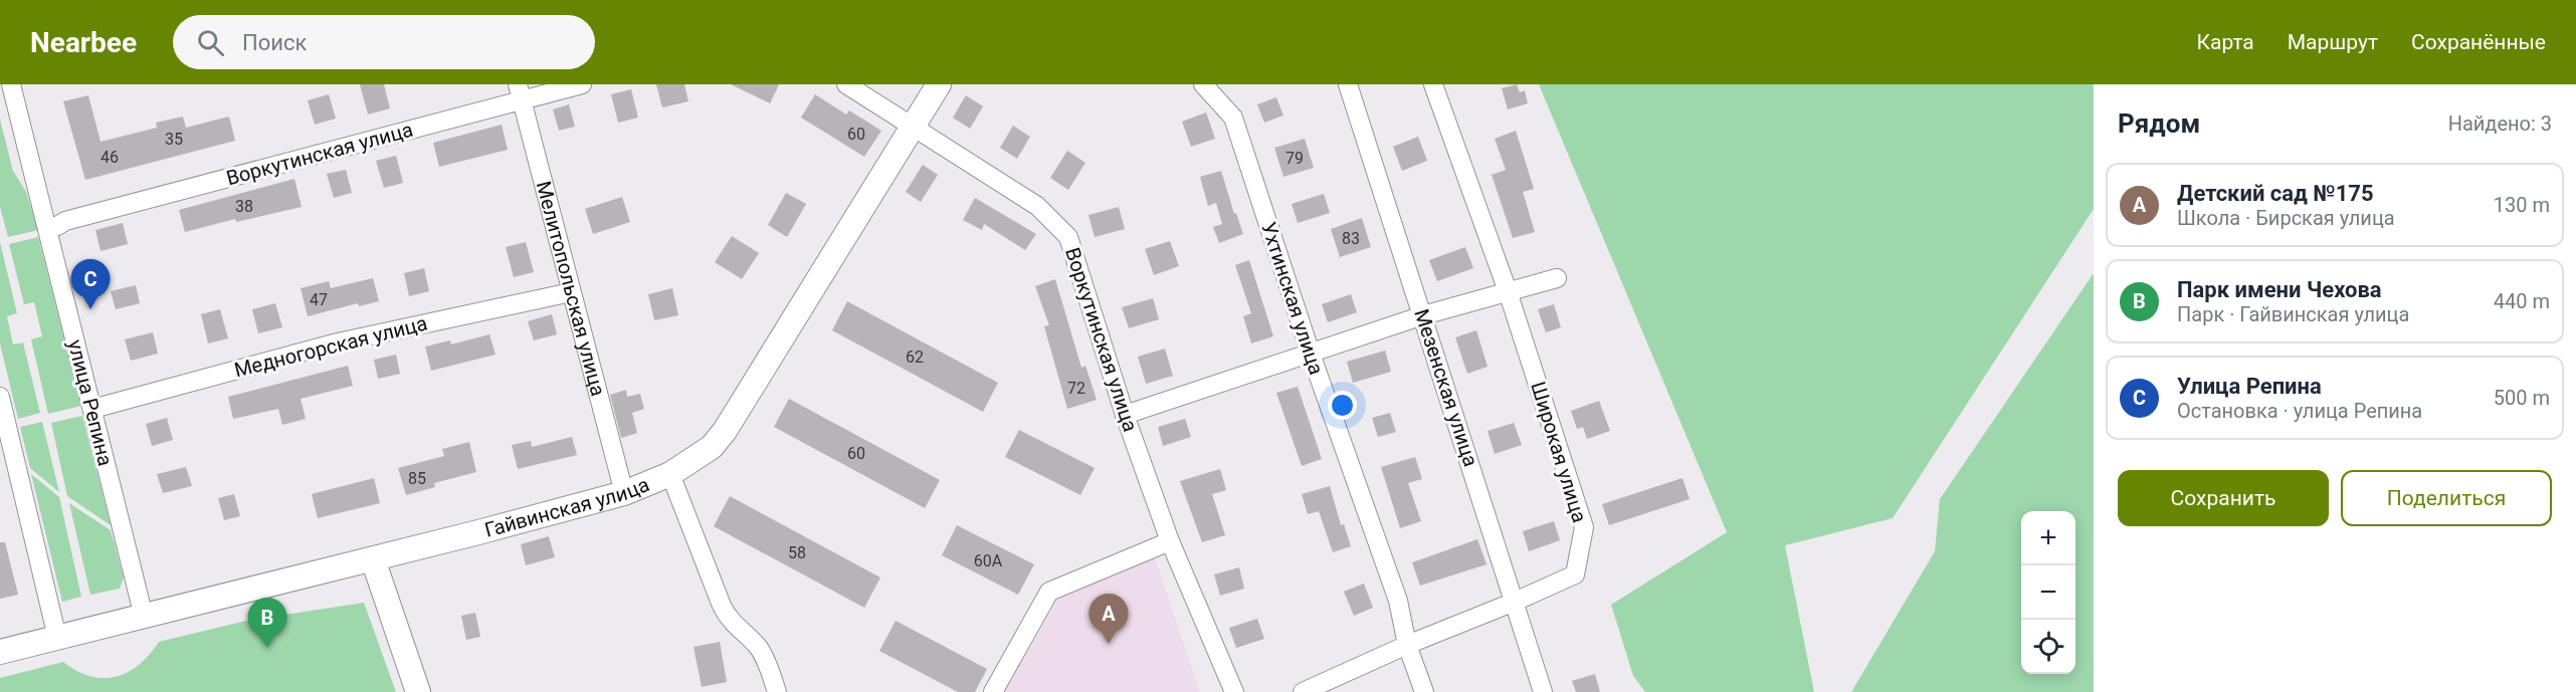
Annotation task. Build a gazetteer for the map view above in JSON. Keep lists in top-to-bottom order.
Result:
{
  "streets": {
    "main road": ["Гайвинская улица"],
    "street": [
      "Воркутинская улица",
      "Мелитопольская улица",
      "Ухтинская улица",
      "Медногорская улица",
      "Мезенская улица",
      "улица Репина",
      "Широкая улица"
    ]
  },
  "crossings": [
    ["Воркутинская улица", "Мелитопольская улица"],
    ["Воркутинская улица", "Гайвинская улица"],
    ["Мелитопольская улица", "Медногорская улица"],
    ["Мелитопольская улица", "Гайвинская улица"],
    ["Ухтинская улица", "Широкая улица"],
    ["Медногорская улица", "улица Репина"],
    ["Мезенская улица", "Широкая улица"],
    ["улица Репина", "Гайвинская улица"]
  ],
  "house_numbers": [
    "60",
    "35",
    "46",
    "79",
    "38",
    "83",
    "47",
    "62",
    "72",
    "60",
    "85",
    "58",
    "60А"
  ],
  "page": {
    "header": "Nearbee",
    "search": "Поиск",
    "nav": ["Карта", "Маршрут", "Сохранённые"],
    "heading": ["Рядом", "Найдено: 3"],
    "list": [
      {
        "mark": "A",
        "name": "Детский сад №175",
        "note": "Школа · Бирская улица",
        "value": "130 m"
      },
      {
        "mark": "B",
        "name": "Парк имени Чехова",
        "note": "Парк · Гайвинская улица",
        "value": "440 m"
      },
      {
        "mark": "C",
        "name": "Улица Репина",
        "note": "Остановка · улица Репина",
        "value": "500 m"
      }
    ],
    "pins": ["C", "A", "B"],
    "buttons": ["Сохранить", "Поделиться"],
    "map_buttons": ["+", "−"]
  }
}
